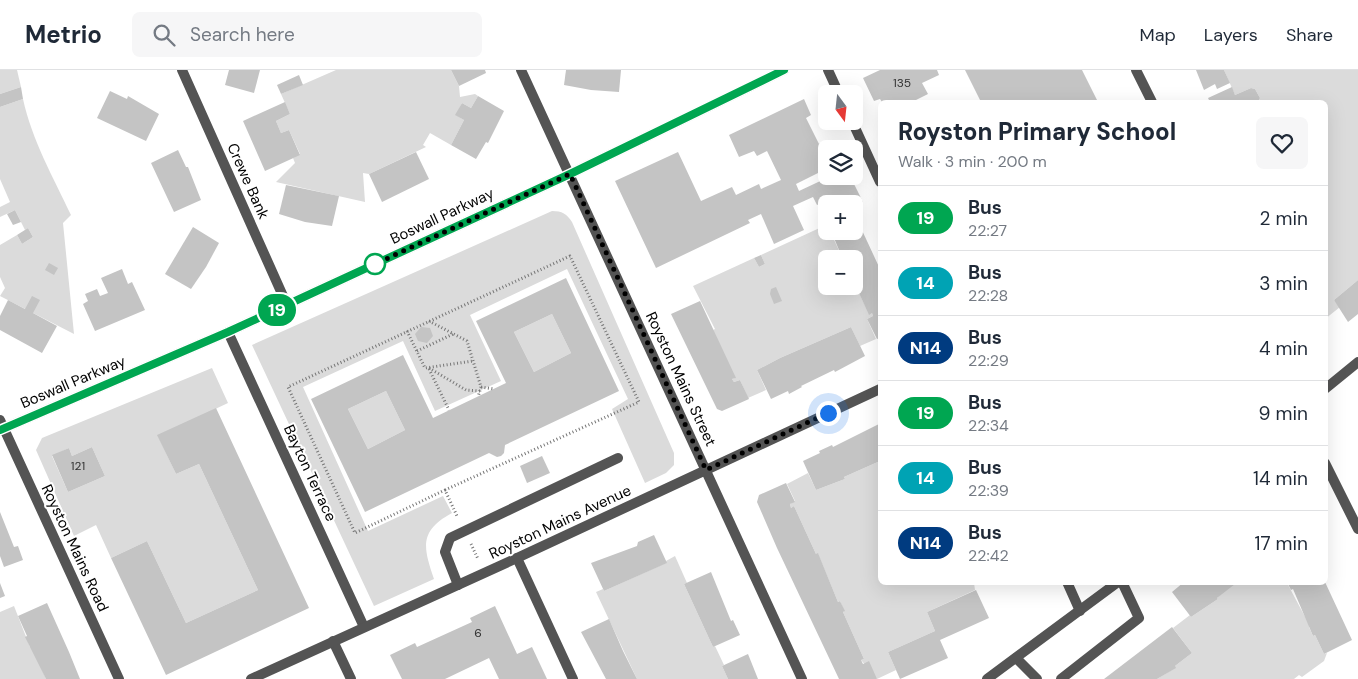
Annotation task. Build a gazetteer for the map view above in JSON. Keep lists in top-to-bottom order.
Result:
{
  "streets": {
    "street": [
      "Crewe Bank",
      "Boswall Parkway",
      "Royston Mains Street",
      "Bayton Terrace",
      "Royston Mains Avenue",
      "Royston Mains Road"
    ]
  },
  "crossings": [
    ["Crewe Bank", "Boswall Parkway"],
    ["Boswall Parkway", "Royston Mains Street"],
    ["Boswall Parkway", "Bayton Terrace"],
    ["Boswall Parkway", "Royston Mains Road"],
    ["Royston Mains Street", "Royston Mains Avenue"],
    ["Bayton Terrace", "Royston Mains Avenue"]
  ],
  "lines": ["bus line 19"],
  "house_numbers": ["135", "121", "6"],
  "north": "bottom",
  "page": {
    "header": "Metrio",
    "search": "Search here",
    "nav": ["Map", "Layers", "Share"],
    "on_map": "19",
    "map_buttons": ["+", "−"],
    "heading": ["Royston Primary School", "Walk · 3 min · 200 m"],
    "list": [
      {
        "mark": "19",
        "name": "Bus",
        "note": "22:27",
        "value": "2 min"
      },
      {
        "mark": "14",
        "name": "Bus",
        "note": "22:28",
        "value": "3 min"
      },
      {
        "mark": "N14",
        "name": "Bus",
        "note": "22:29",
        "value": "4 min"
      },
      {
        "mark": "19",
        "name": "Bus",
        "note": "22:34",
        "value": "9 min"
      },
      {
        "mark": "14",
        "name": "Bus",
        "note": "22:39",
        "value": "14 min"
      },
      {
        "mark": "N14",
        "name": "Bus",
        "note": "22:42",
        "value": "17 min"
      }
    ]
  }
}
